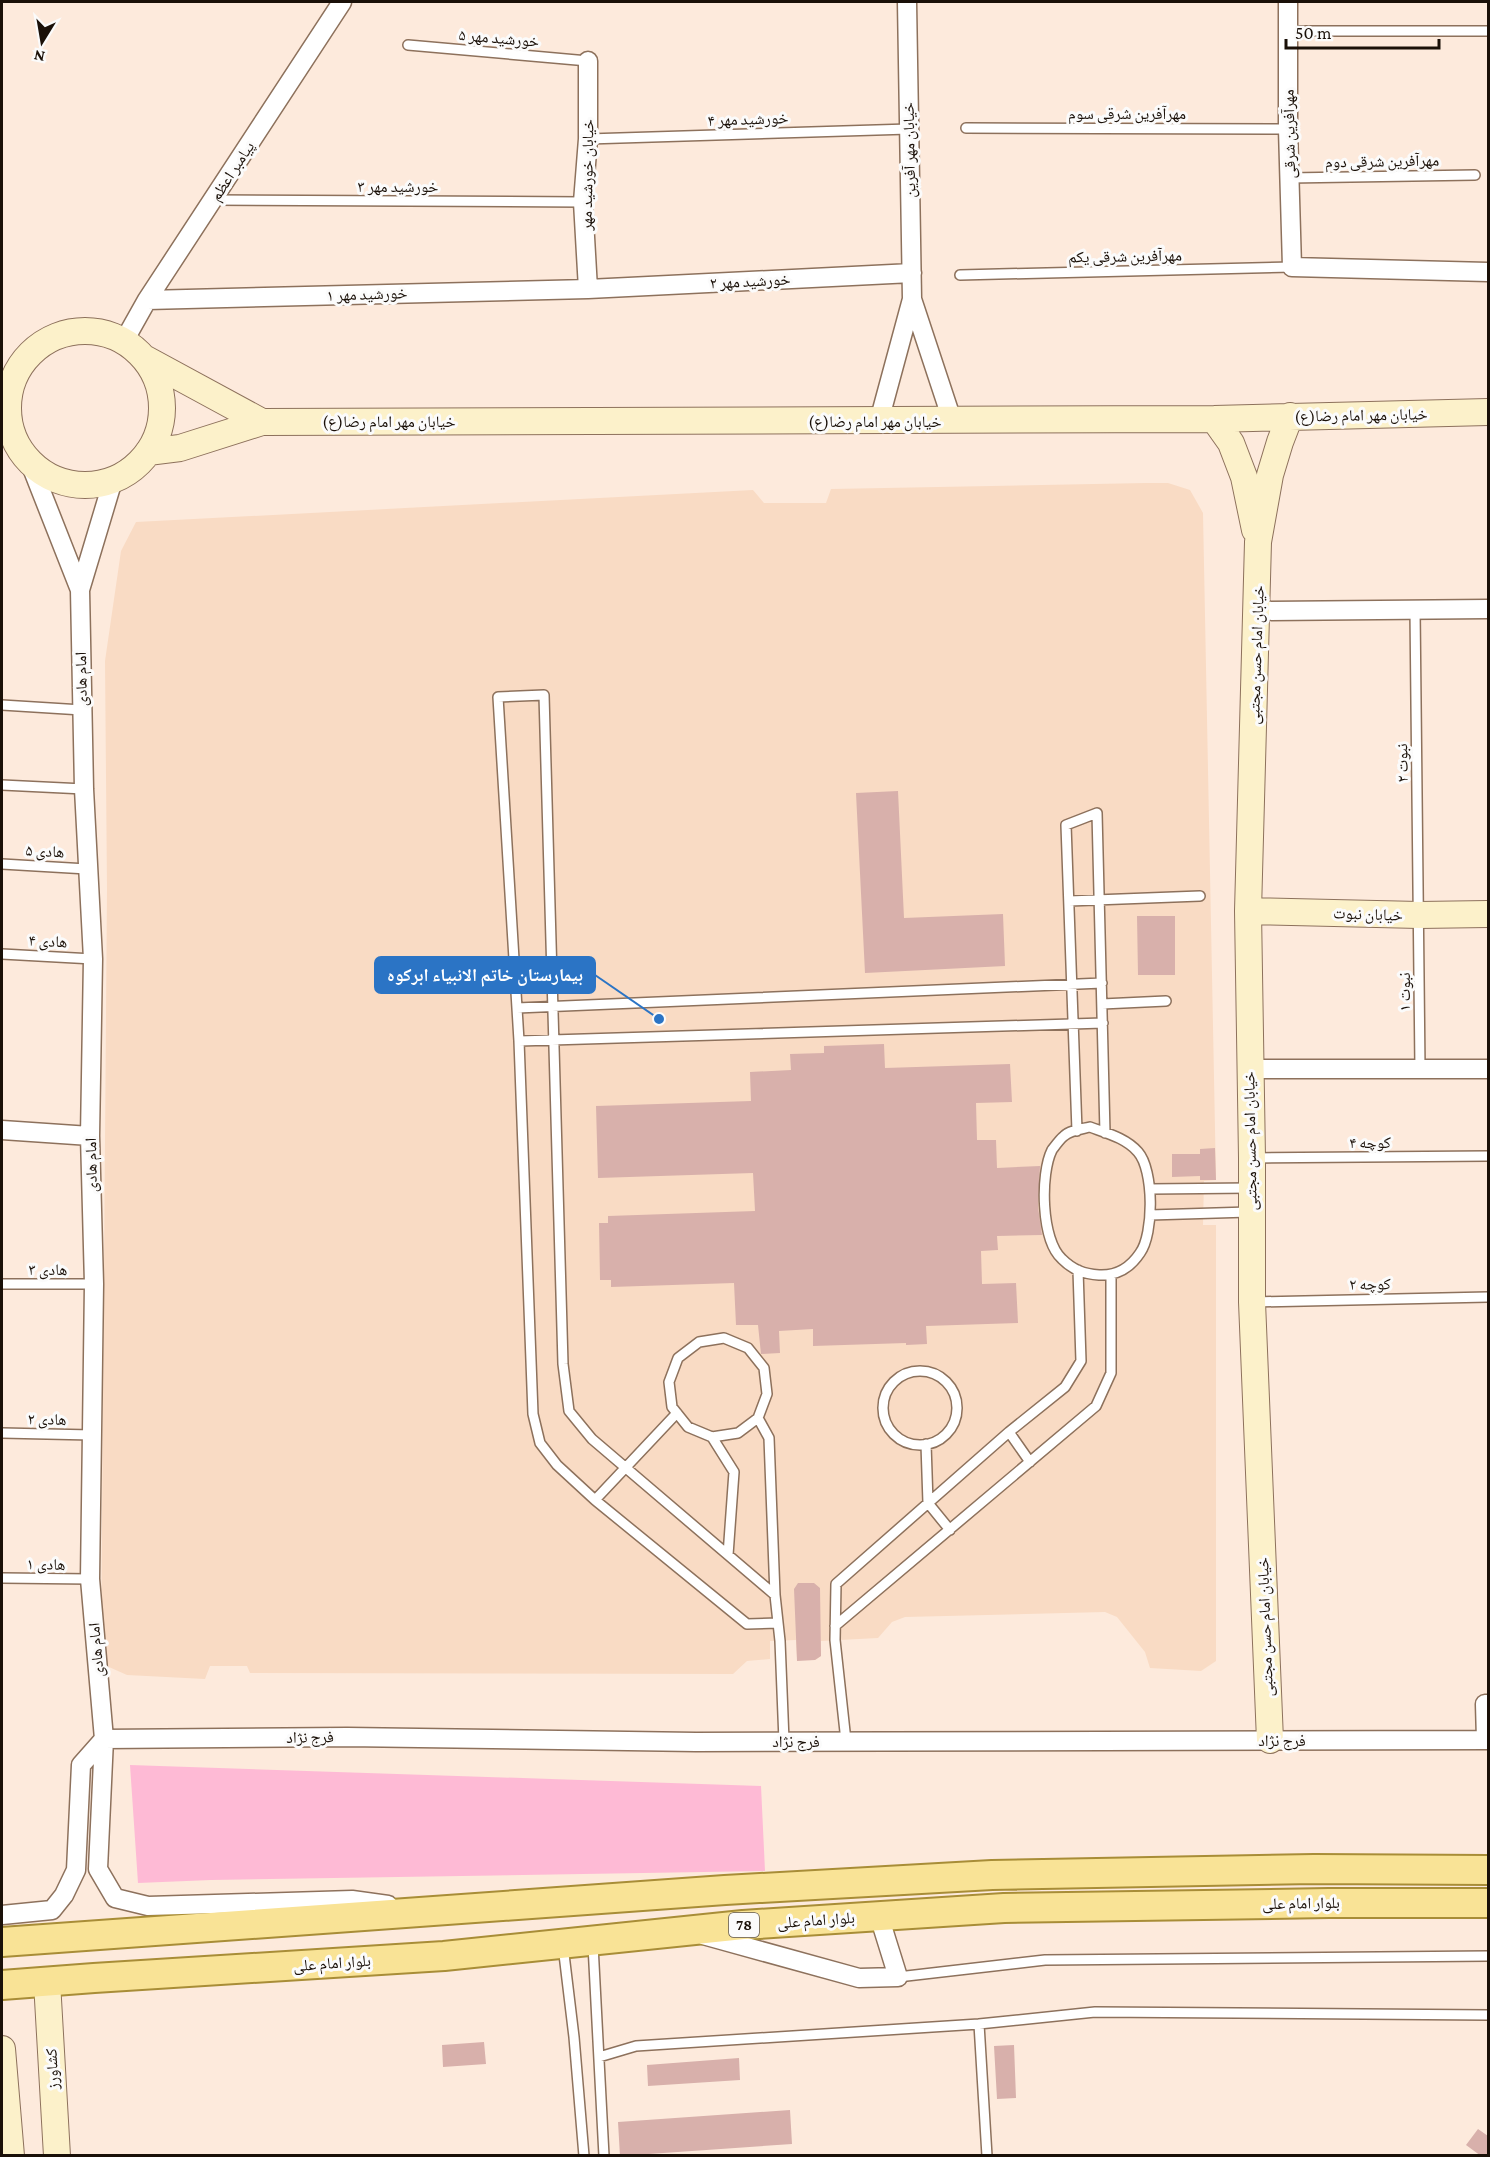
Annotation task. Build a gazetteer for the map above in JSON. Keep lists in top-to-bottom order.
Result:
{
  "streets": {
    "main road": ["بلوار امام علی", "78"],
    "street": [
      "مهرآفرین شرقی",
      "خیابان مهر آفرین",
      "پیامبر اعظم",
      "خیابان خورشید مهر",
      "خورشید مهر ۲",
      "خورشید مهر ۱",
      "خیابان مهر امام رضا(ع)",
      "خیابان امام حسن مجتبی",
      "امام هادی",
      "خیابان نبوت",
      "فرج نژاد",
      "کشاورز"
    ],
    "lane": [
      "خورشید مهر ۵",
      "مهرآفرین شرقی سوم",
      "خورشید مهر ۴",
      "مهرآفرین شرقی دوم",
      "خورشید مهر ۳",
      "مهرآفرین شرقی یکم",
      "نبوت ۲",
      "هادی ۵",
      "هادی ۴",
      "نبوت ۱",
      "کوچه ۴",
      "هادی ۳",
      "کوچه ۲",
      "هادی ۲",
      "هادی ۱"
    ]
  },
  "crossings": [
    ["خورشید مهر ۵", "خیابان خورشید مهر"],
    ["مهرآفرین شرقی سوم", "مهرآفرین شرقی"],
    ["خورشید مهر ۴", "خیابان مهر آفرین"],
    ["خورشید مهر ۴", "خیابان خورشید مهر"],
    ["مهرآفرین شرقی", "مهرآفرین شرقی دوم"],
    ["مهرآفرین شرقی", "مهرآفرین شرقی یکم"],
    ["خیابان مهر آفرین", "خورشید مهر ۲"],
    ["خیابان مهر آفرین", "خیابان مهر امام رضا(ع)"],
    ["پیامبر اعظم", "خورشید مهر ۳"],
    ["پیامبر اعظم", "خورشید مهر ۱"],
    ["خیابان خورشید مهر", "خورشید مهر ۳"],
    ["خیابان خورشید مهر", "خورشید مهر ۲"],
    ["خیابان خورشید مهر", "خورشید مهر ۱"],
    ["خورشید مهر ۲", "خورشید مهر ۱"],
    ["خیابان مهر امام رضا(ع)", "خیابان امام حسن مجتبی"],
    ["خیابان امام حسن مجتبی", "خیابان نبوت"],
    ["خیابان امام حسن مجتبی", "کوچه ۴"],
    ["خیابان امام حسن مجتبی", "کوچه ۲"],
    ["خیابان امام حسن مجتبی", "فرج نژاد"],
    ["امام هادی", "هادی ۵"],
    ["امام هادی", "هادی ۴"],
    ["امام هادی", "هادی ۳"],
    ["امام هادی", "هادی ۲"],
    ["امام هادی", "هادی ۱"],
    ["امام هادی", "فرج نژاد"],
    ["امام هادی", "بلوار امام علی"],
    ["نبوت ۲", "خیابان نبوت"],
    ["نبوت ۲", "نبوت ۱"],
    ["خیابان نبوت", "نبوت ۱"],
    ["بلوار امام علی", "کشاورز"]
  ],
  "places": ["بیمارستان خاتم الانبیاء ابرکوه"],
  "scale_bar": "50 m",
  "north": "bottom"
}
